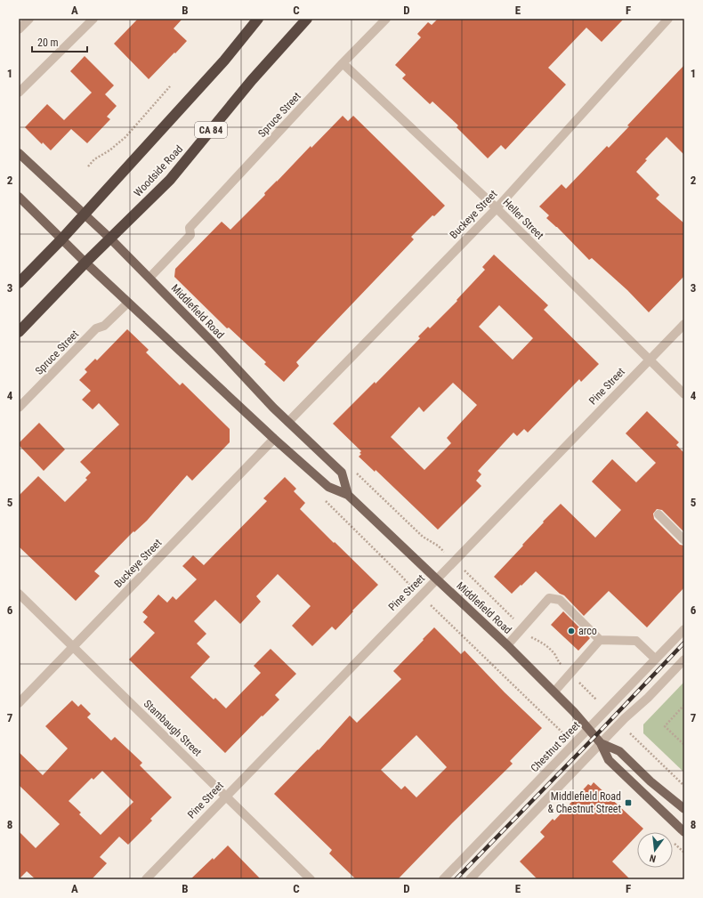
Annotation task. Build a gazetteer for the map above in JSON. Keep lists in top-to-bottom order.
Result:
{
  "streets": {
    "highway": ["CA 84", "Woodside Road"],
    "main road": ["Middlefield Road"],
    "street": [
      "Spruce Street",
      "Buckeye Street",
      "Heller Street",
      "Pine Street",
      "Stambaugh Street",
      "Chestnut Street"
    ]
  },
  "crossings": [
    ["Spruce Street", "Heller Street"],
    ["Spruce Street", "Middlefield Road"],
    ["Woodside Road", "Middlefield Road"],
    ["Buckeye Street", "Heller Street"],
    ["Buckeye Street", "Middlefield Road"],
    ["Buckeye Street", "Stambaugh Street"],
    ["Heller Street", "Pine Street"],
    ["Middlefield Road", "Pine Street"],
    ["Middlefield Road", "Chestnut Street"],
    ["Pine Street", "Stambaugh Street"]
  ],
  "places": {
    "other": ["arco"],
    "transit": ["Middlefield Road & Chestnut Street"]
  },
  "scale_bar": "20 m",
  "north": "bottom",
  "grid": {
    "columns": [
      "A",
      "B",
      "C",
      "D",
      "E",
      "F"
    ],
    "rows": [
      "1",
      "2",
      "3",
      "4",
      "5",
      "6",
      "7",
      "8"
    ]
  }
}
